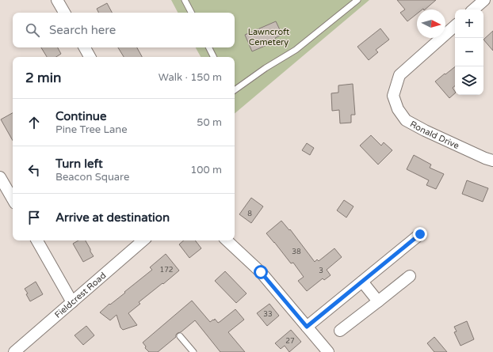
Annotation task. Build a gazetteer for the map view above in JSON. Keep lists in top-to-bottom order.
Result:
{
  "streets": {
    "street": ["Ronald Drive", "Fieldcrest Road"]
  },
  "parks": ["Lawncroft Cemetery"],
  "house_numbers": [
    "8",
    "38",
    "172",
    "3",
    "33",
    "27"
  ],
  "north": "right",
  "page": {
    "map_buttons": ["+", "−"],
    "search": "Search here",
    "heading": ["2 min", "Walk · 150 m"],
    "list": [
      ["Continue", "Pine Tree Lane", "50 m"],
      ["Turn left", "Beacon Square", "100 m"],
      "Arrive at destination"
    ]
  }
}
